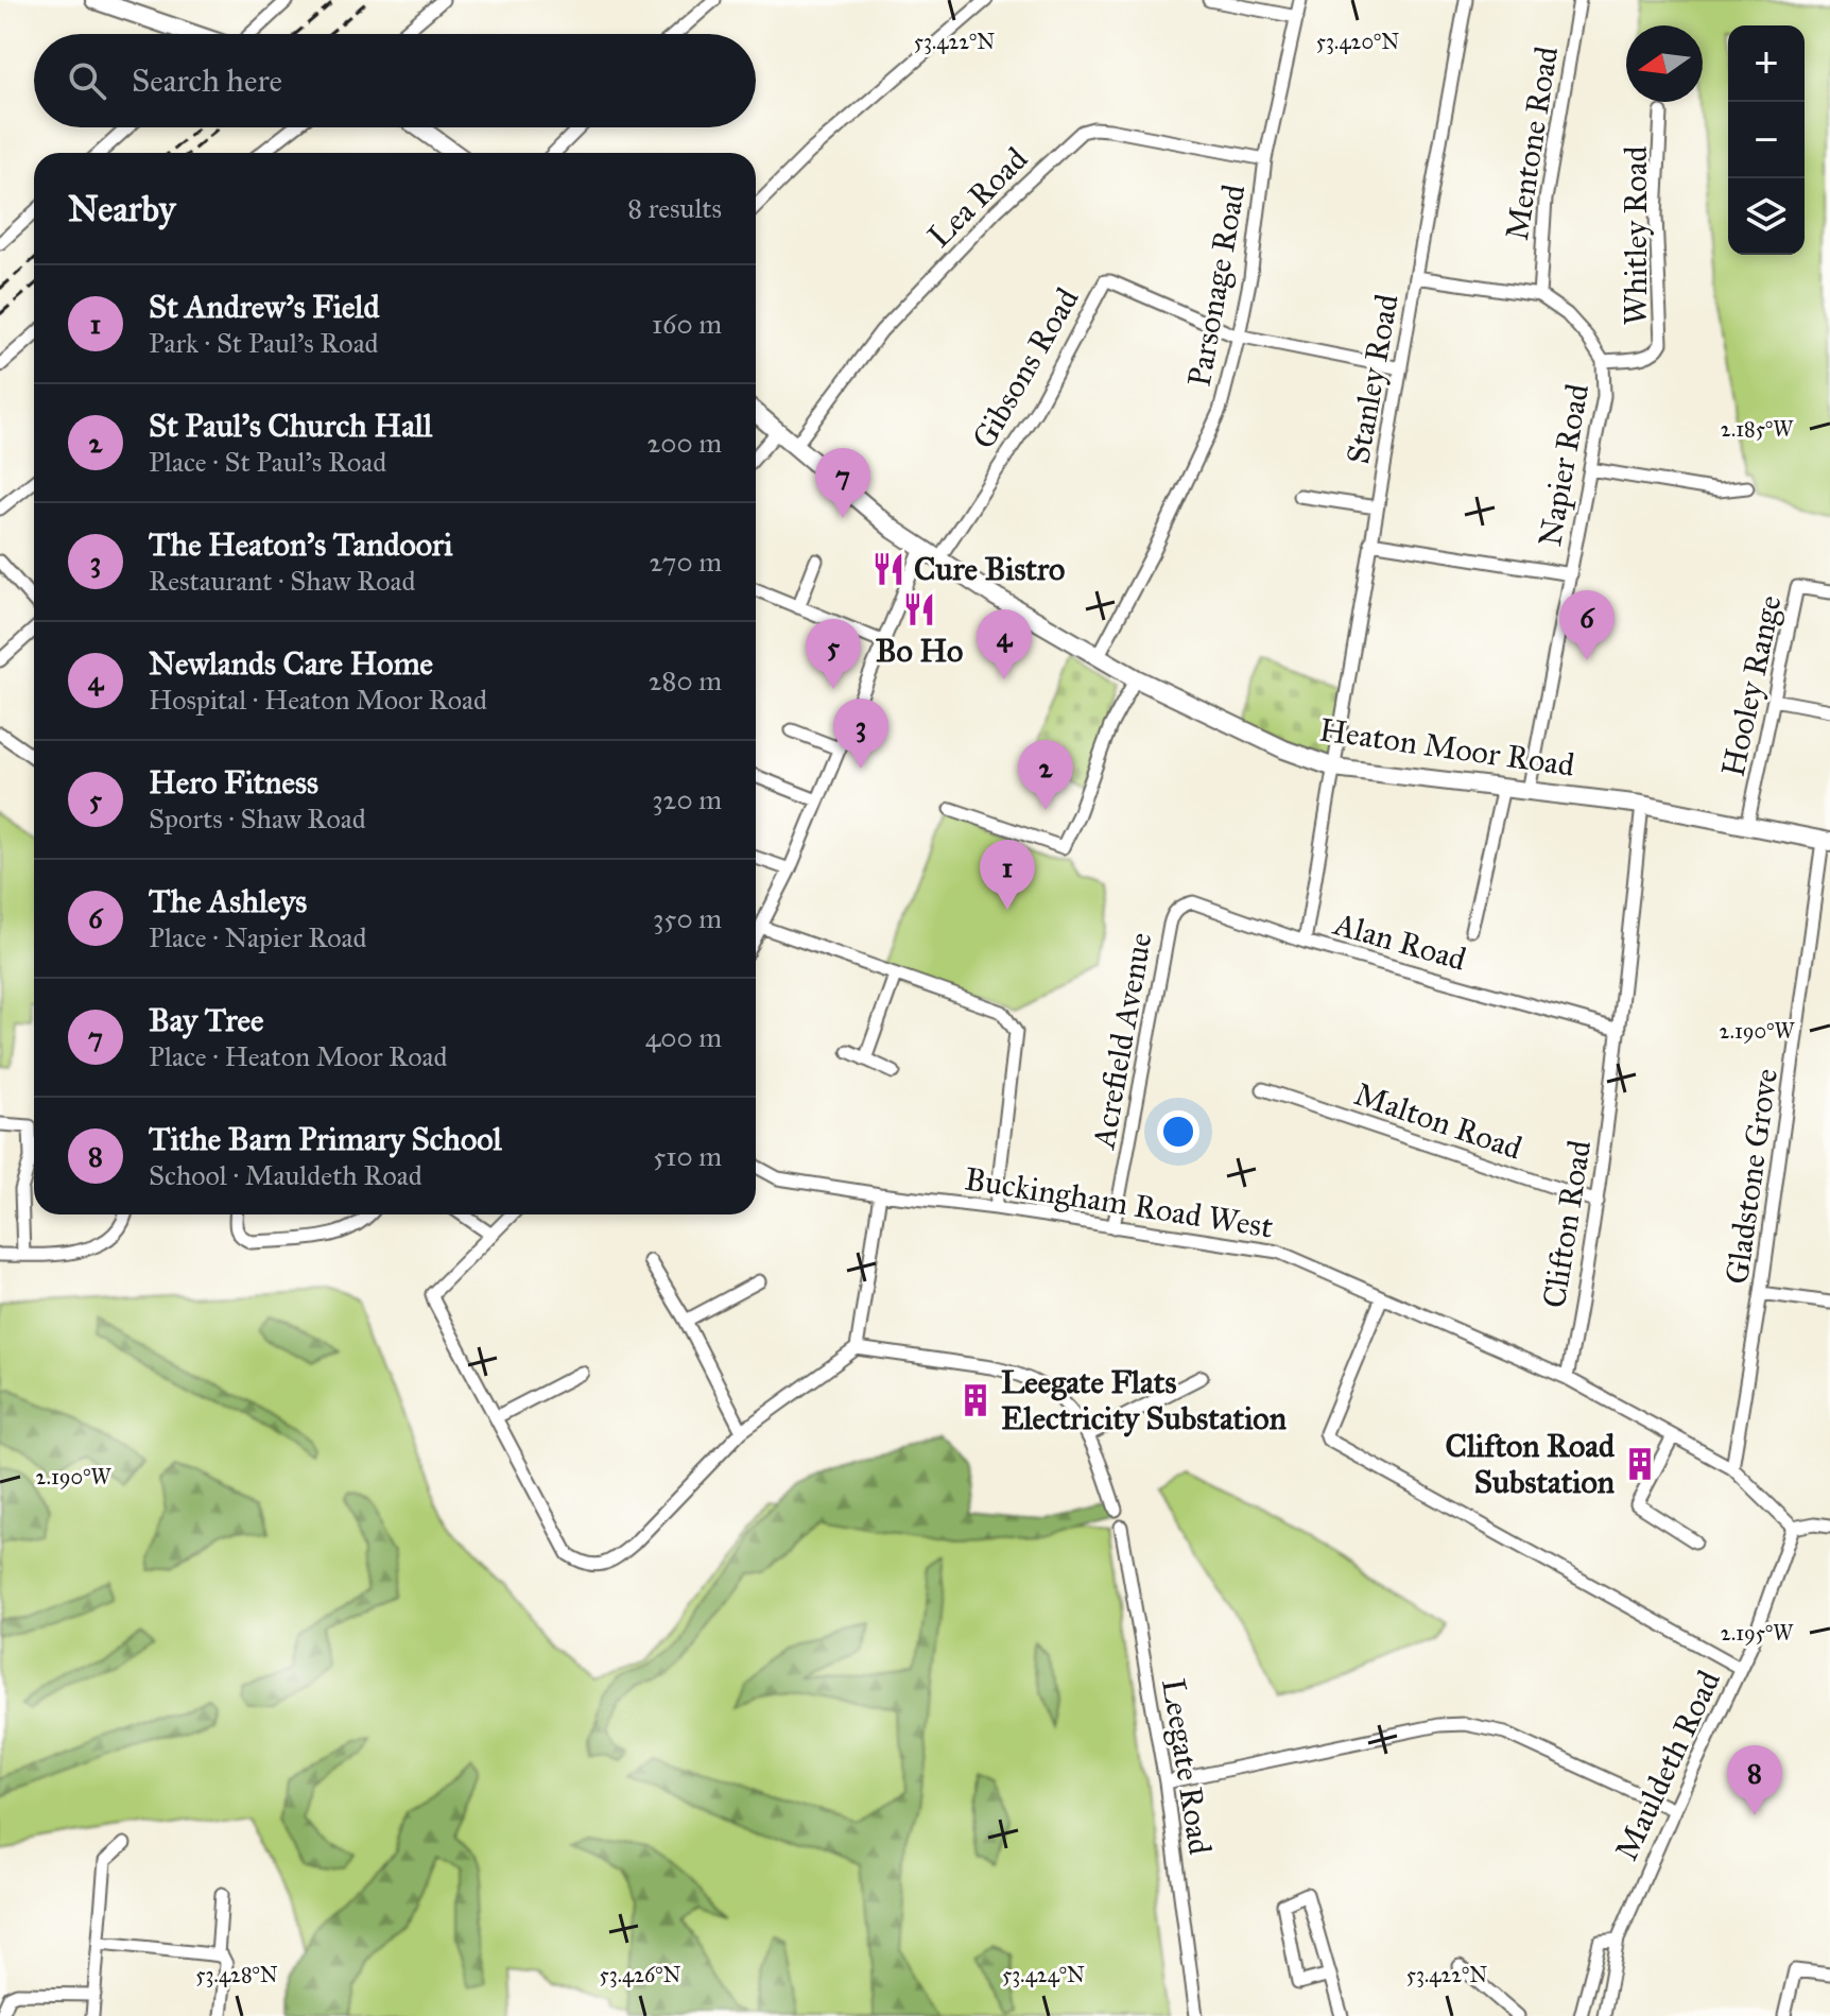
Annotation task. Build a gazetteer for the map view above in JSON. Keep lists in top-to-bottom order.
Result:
{
  "streets": {
    "main road": ["Heaton Moor Road"],
    "street": [
      "Mentone Road",
      "Lea Road",
      "Whitley Road",
      "Parsonage Road",
      "Gibsons Road",
      "Stanley Road",
      "Napier Road",
      "Hooley Range",
      "Alan Road",
      "Acrefield Avenue",
      "Malton Road",
      "Gladstone Grove",
      "Buckingham Road West",
      "Clifton Road",
      "Mauldeth Road",
      "Leegate Road"
    ]
  },
  "crossings": [
    ["Mentone Road", "Napier Road"],
    ["Lea Road", "Parsonage Road"],
    ["Lea Road", "Heaton Moor Road"],
    ["Whitley Road", "Napier Road"],
    ["Parsonage Road", "Gibsons Road"],
    ["Parsonage Road", "Heaton Moor Road"],
    ["Gibsons Road", "Heaton Moor Road"],
    ["Stanley Road", "Napier Road"],
    ["Stanley Road", "Heaton Moor Road"],
    ["Stanley Road", "Alan Road"],
    ["Napier Road", "Heaton Moor Road"],
    ["Hooley Range", "Heaton Moor Road"],
    ["Heaton Moor Road", "Gladstone Grove"],
    ["Heaton Moor Road", "Clifton Road"],
    ["Alan Road", "Acrefield Avenue"],
    ["Alan Road", "Clifton Road"],
    ["Acrefield Avenue", "Buckingham Road West"],
    ["Malton Road", "Clifton Road"],
    ["Buckingham Road West", "Clifton Road"]
  ],
  "places": {
    "restaurant": ["Cure Bistro", "Bo Ho"],
    "building": ["Leegate Flats Electricity Substation", "Clifton Road Substation"]
  },
  "north": "left",
  "page": {
    "map_buttons": ["+", "−"],
    "search": "Search here",
    "heading": ["Nearby", "8 results"],
    "list": [
      {
        "mark": "1",
        "name": "St Andrew's Field",
        "note": "Park · St Paul's Road",
        "value": "160 m"
      },
      {
        "mark": "2",
        "name": "St Paul's Church Hall",
        "note": "Place · St Paul's Road",
        "value": "200 m"
      },
      {
        "mark": "3",
        "name": "The Heaton's Tandoori",
        "note": "Restaurant · Shaw Road",
        "value": "270 m"
      },
      {
        "mark": "4",
        "name": "Newlands Care Home",
        "note": "Hospital · Heaton Moor Road",
        "value": "280 m"
      },
      {
        "mark": "5",
        "name": "Hero Fitness",
        "note": "Sports · Shaw Road",
        "value": "320 m"
      },
      {
        "mark": "6",
        "name": "The Ashleys",
        "note": "Place · Napier Road",
        "value": "350 m"
      },
      {
        "mark": "7",
        "name": "Bay Tree",
        "note": "Place · Heaton Moor Road",
        "value": "400 m"
      },
      {
        "mark": "8",
        "name": "Tithe Barn Primary School",
        "note": "School · Mauldeth Road",
        "value": "510 m"
      }
    ],
    "pins": [
      "7",
      "6",
      "4",
      "5",
      "3",
      "2",
      "1",
      "8"
    ]
  },
  "coordinates": [
    "53.420°N",
    "53.422°N",
    "2.185°W",
    "2.190°W",
    "2.195°W",
    "53.428°N",
    "53.426°N",
    "53.424°N"
  ]
}
